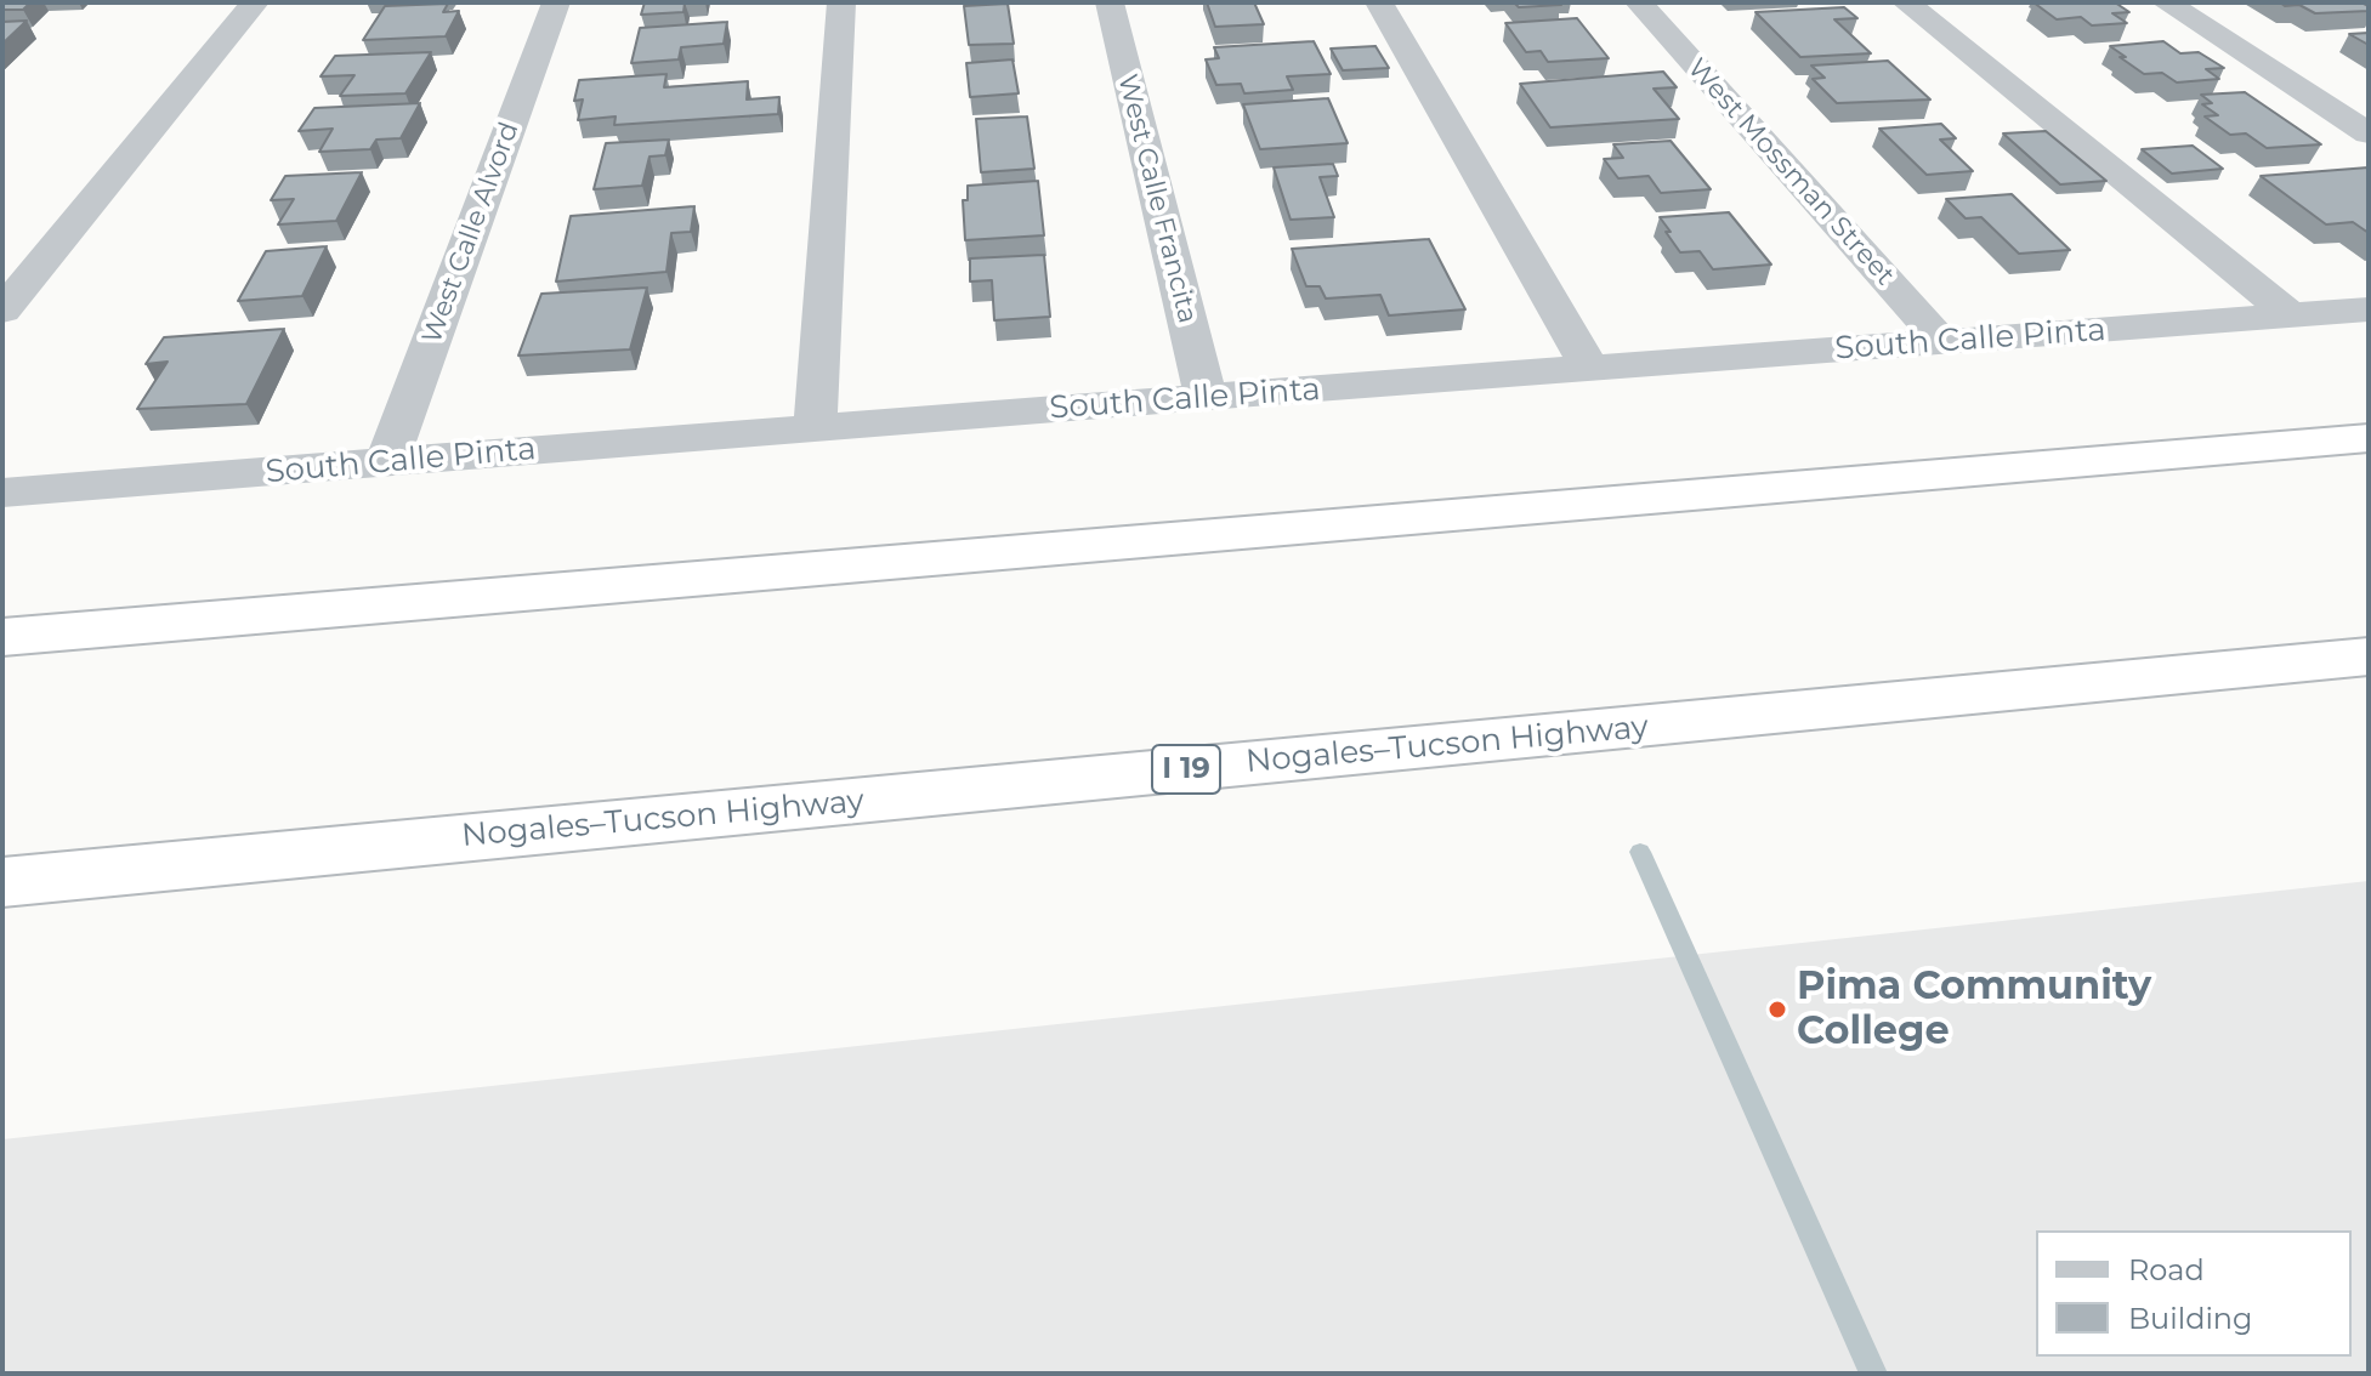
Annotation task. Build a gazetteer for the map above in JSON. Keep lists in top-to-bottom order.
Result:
{
  "streets": {
    "highway": ["Nogales–Tucson Highway", "I 19"],
    "street": [
      "West Mossman Street",
      "West Calle Francita",
      "West Calle Alvord",
      "South Calle Pinta"
    ]
  },
  "crossings": [
    ["West Mossman Street", "South Calle Pinta"],
    ["West Calle Francita", "South Calle Pinta"],
    ["West Calle Alvord", "South Calle Pinta"]
  ],
  "places": ["Pima Community College"],
  "legend": ["Road", "Building"]
}
